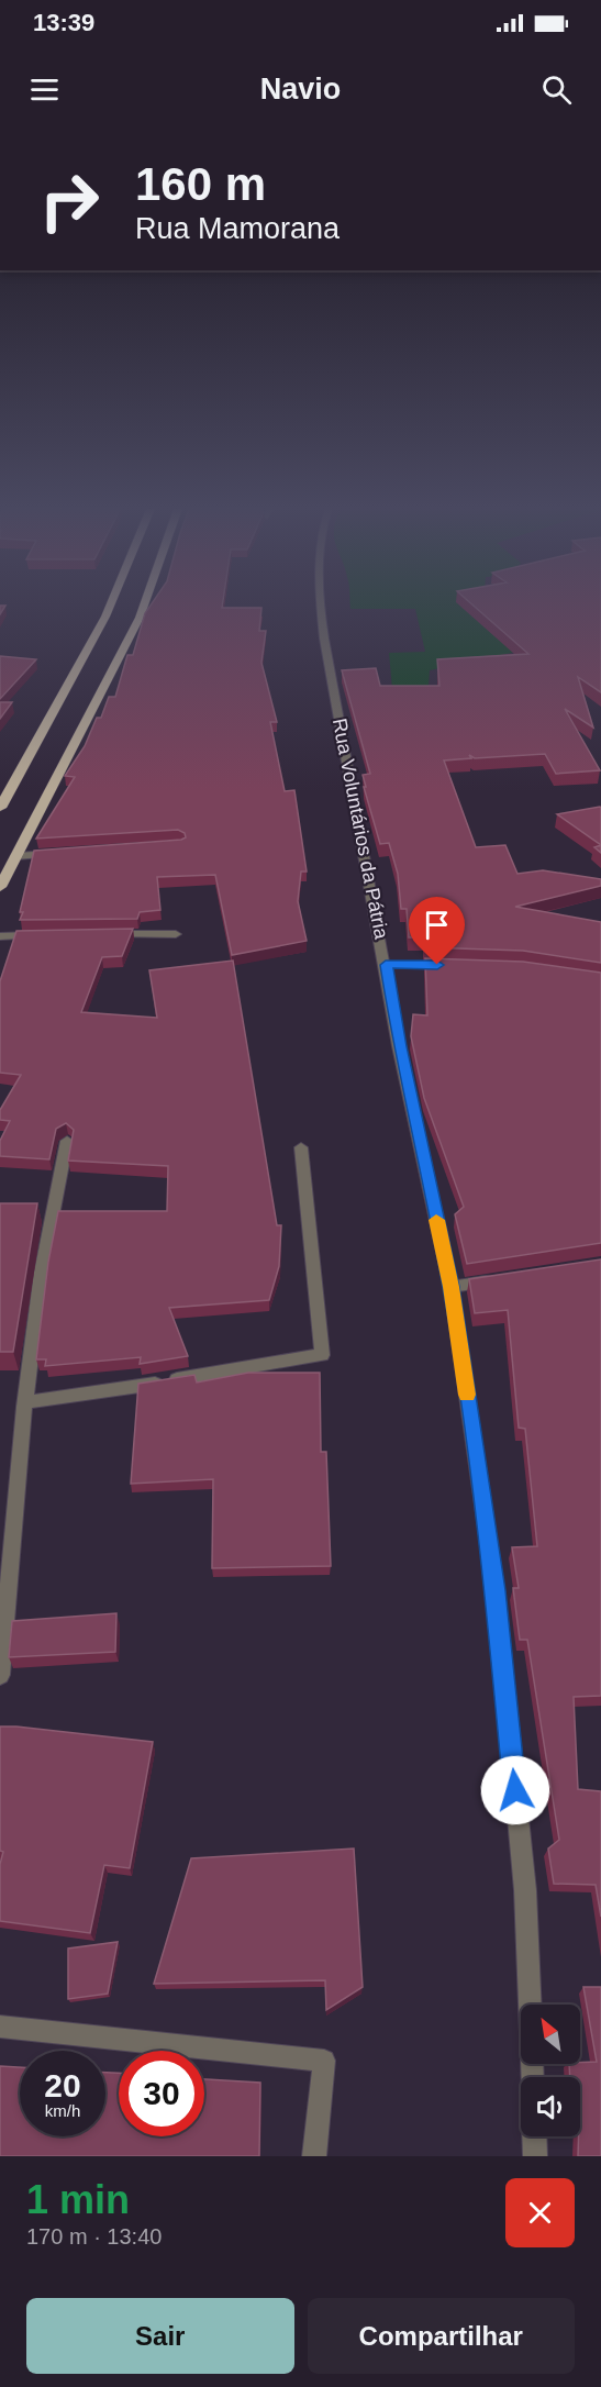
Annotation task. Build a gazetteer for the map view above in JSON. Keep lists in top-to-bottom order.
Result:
{
  "streets": {
    "street": ["Rua Voluntários da Pátria"]
  },
  "north": "top left",
  "page": {
    "status": "13:39",
    "header": "Navio",
    "turn": ["160 m", "Rua Mamorana"],
    "speed": "20 km/h",
    "limit": "30",
    "heading": ["1 min", "170 m · 13:40"],
    "buttons": ["Sair", "Compartilhar"]
  }
}
